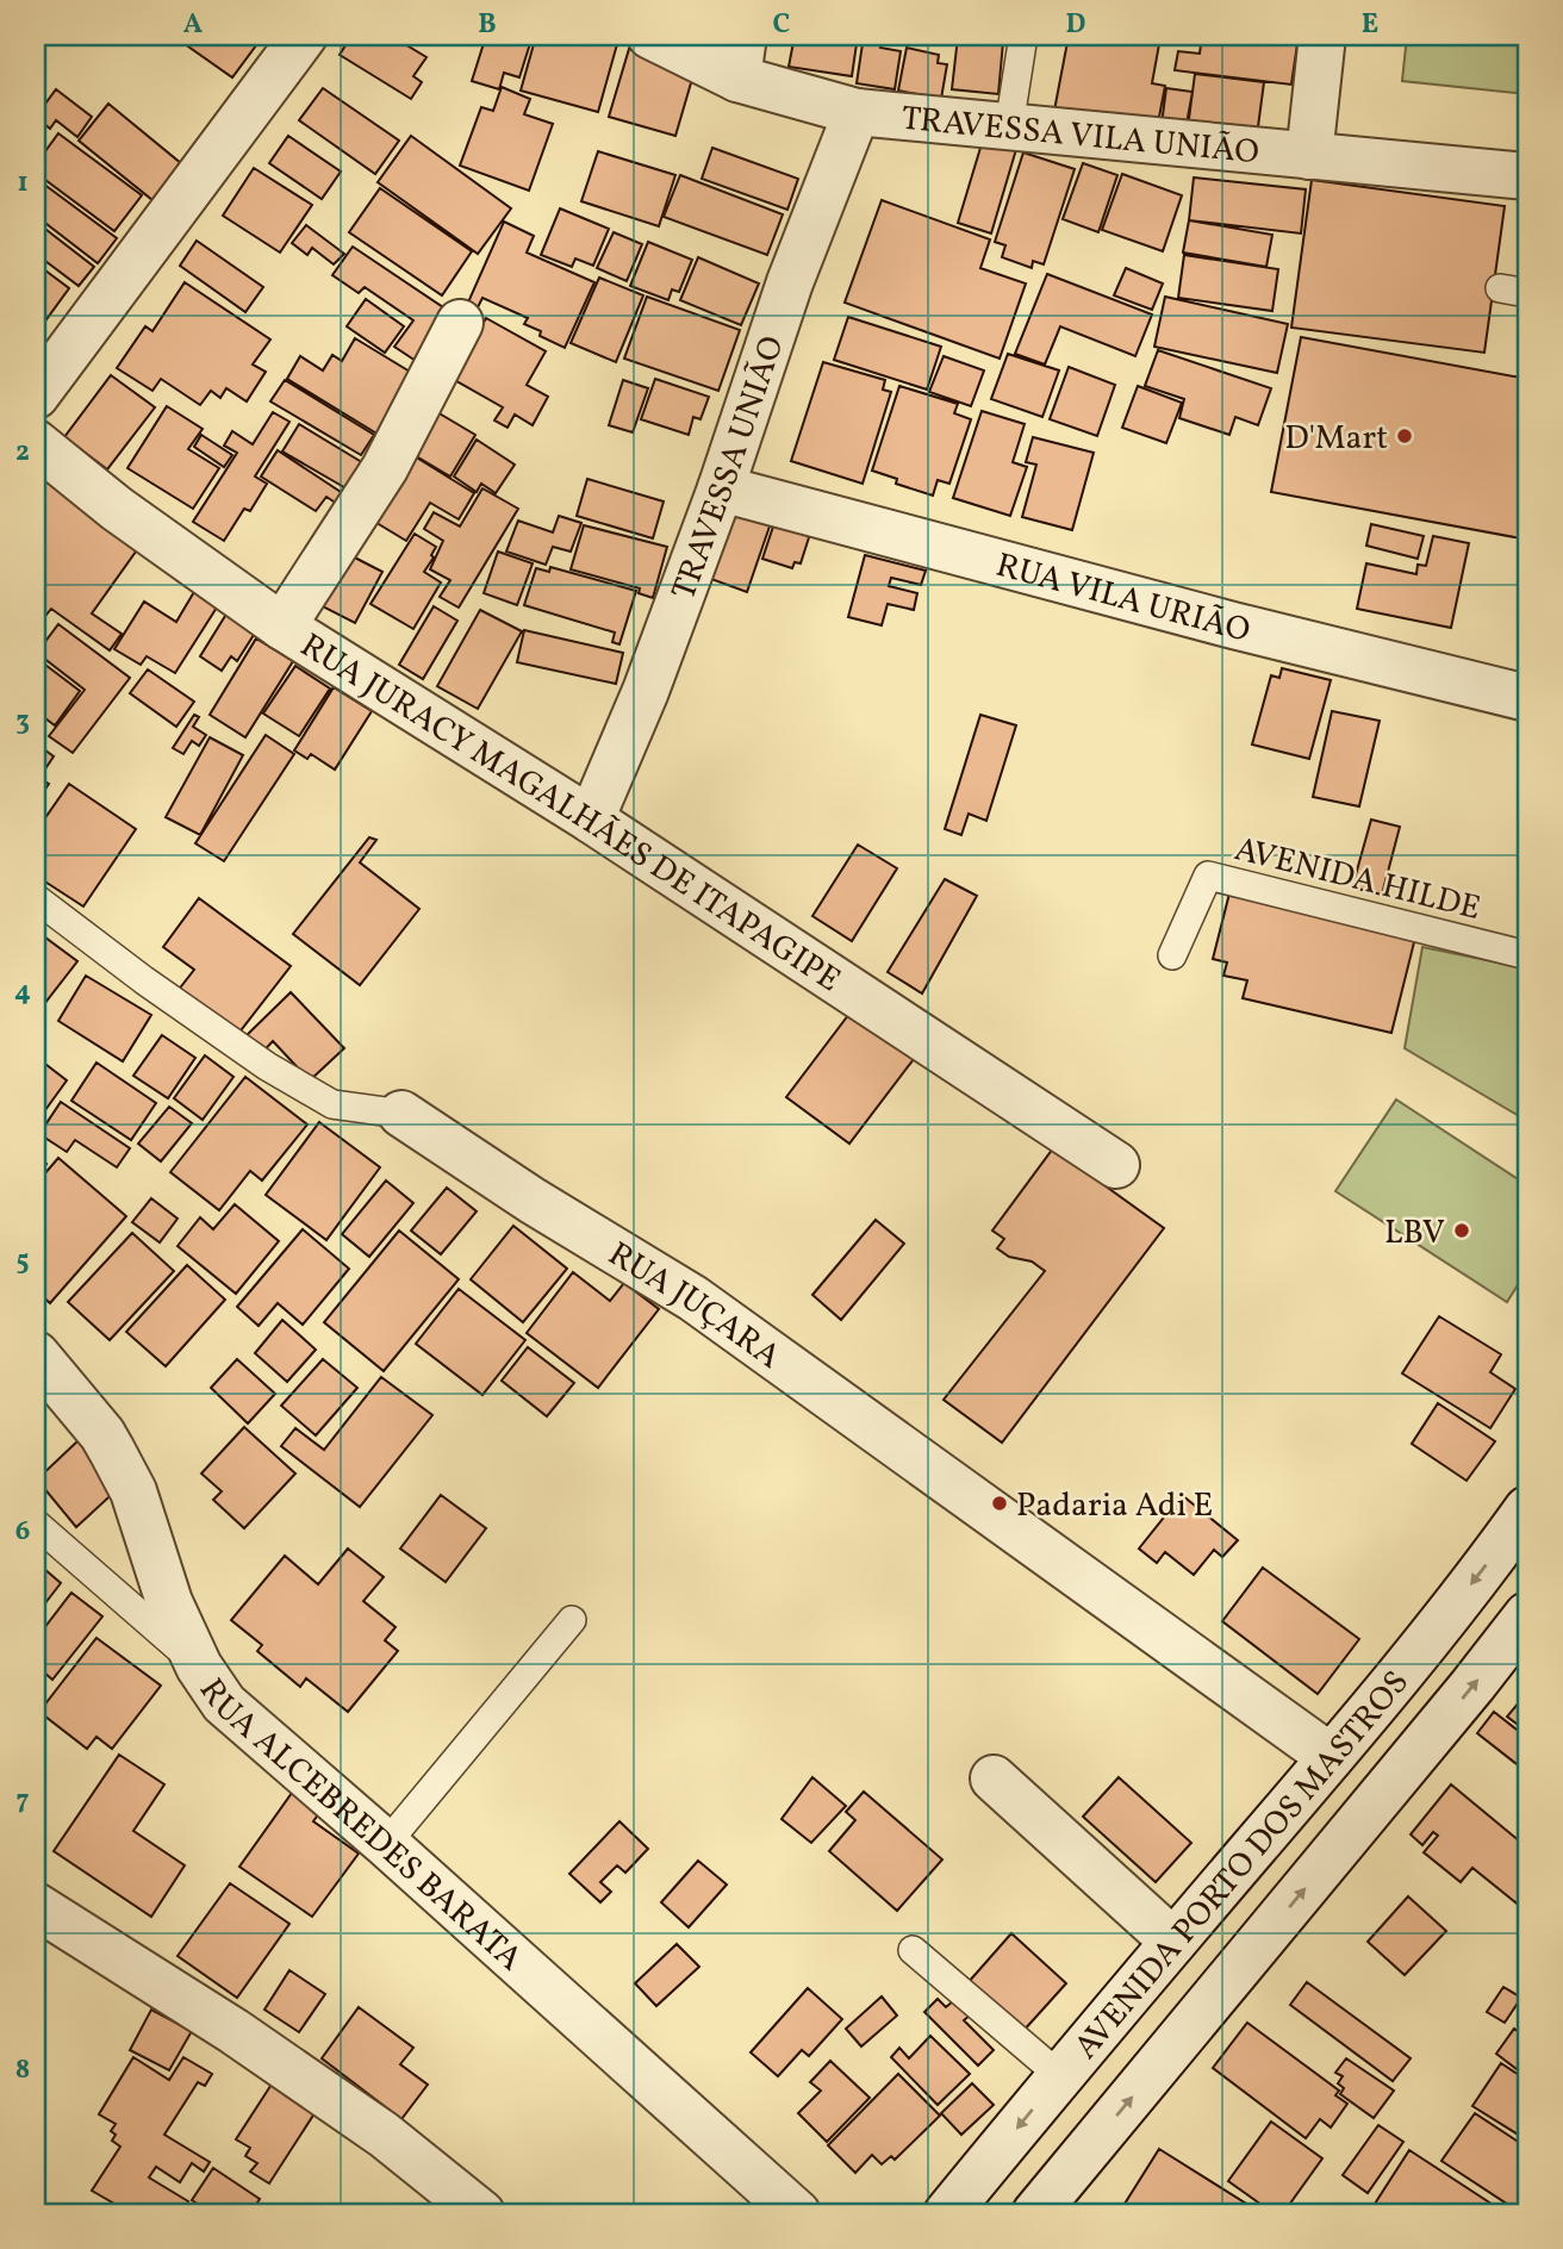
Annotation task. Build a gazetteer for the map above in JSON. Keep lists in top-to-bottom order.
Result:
{
  "streets": {
    "street": [
      "TRAVESSA VILA UNIÃO",
      "TRAVESSA UNIÃO",
      "RUA VILA URIÃO",
      "RUA JURACY MAGALHÃES DE ITAPAGIPE",
      "RUA JUÇARA",
      "RUA ALCEBREDES BARATA",
      "AVENIDA PORTO DOS MASTROS"
    ],
    "lane": ["AVENIDA HILDE"]
  },
  "crossings": [
    ["TRAVESSA VILA UNIÃO", "TRAVESSA UNIÃO"],
    ["TRAVESSA UNIÃO", "RUA VILA URIÃO"],
    ["TRAVESSA UNIÃO", "RUA JURACY MAGALHÃES DE ITAPAGIPE"],
    ["RUA JUÇARA", "AVENIDA PORTO DOS MASTROS"]
  ],
  "places": ["D'Mart", "LBV", "Padaria Adi E"],
  "grid": {
    "columns": [
      "A",
      "B",
      "C",
      "D",
      "E"
    ],
    "rows": [
      "1",
      "2",
      "3",
      "4",
      "5",
      "6",
      "7",
      "8"
    ]
  }
}
